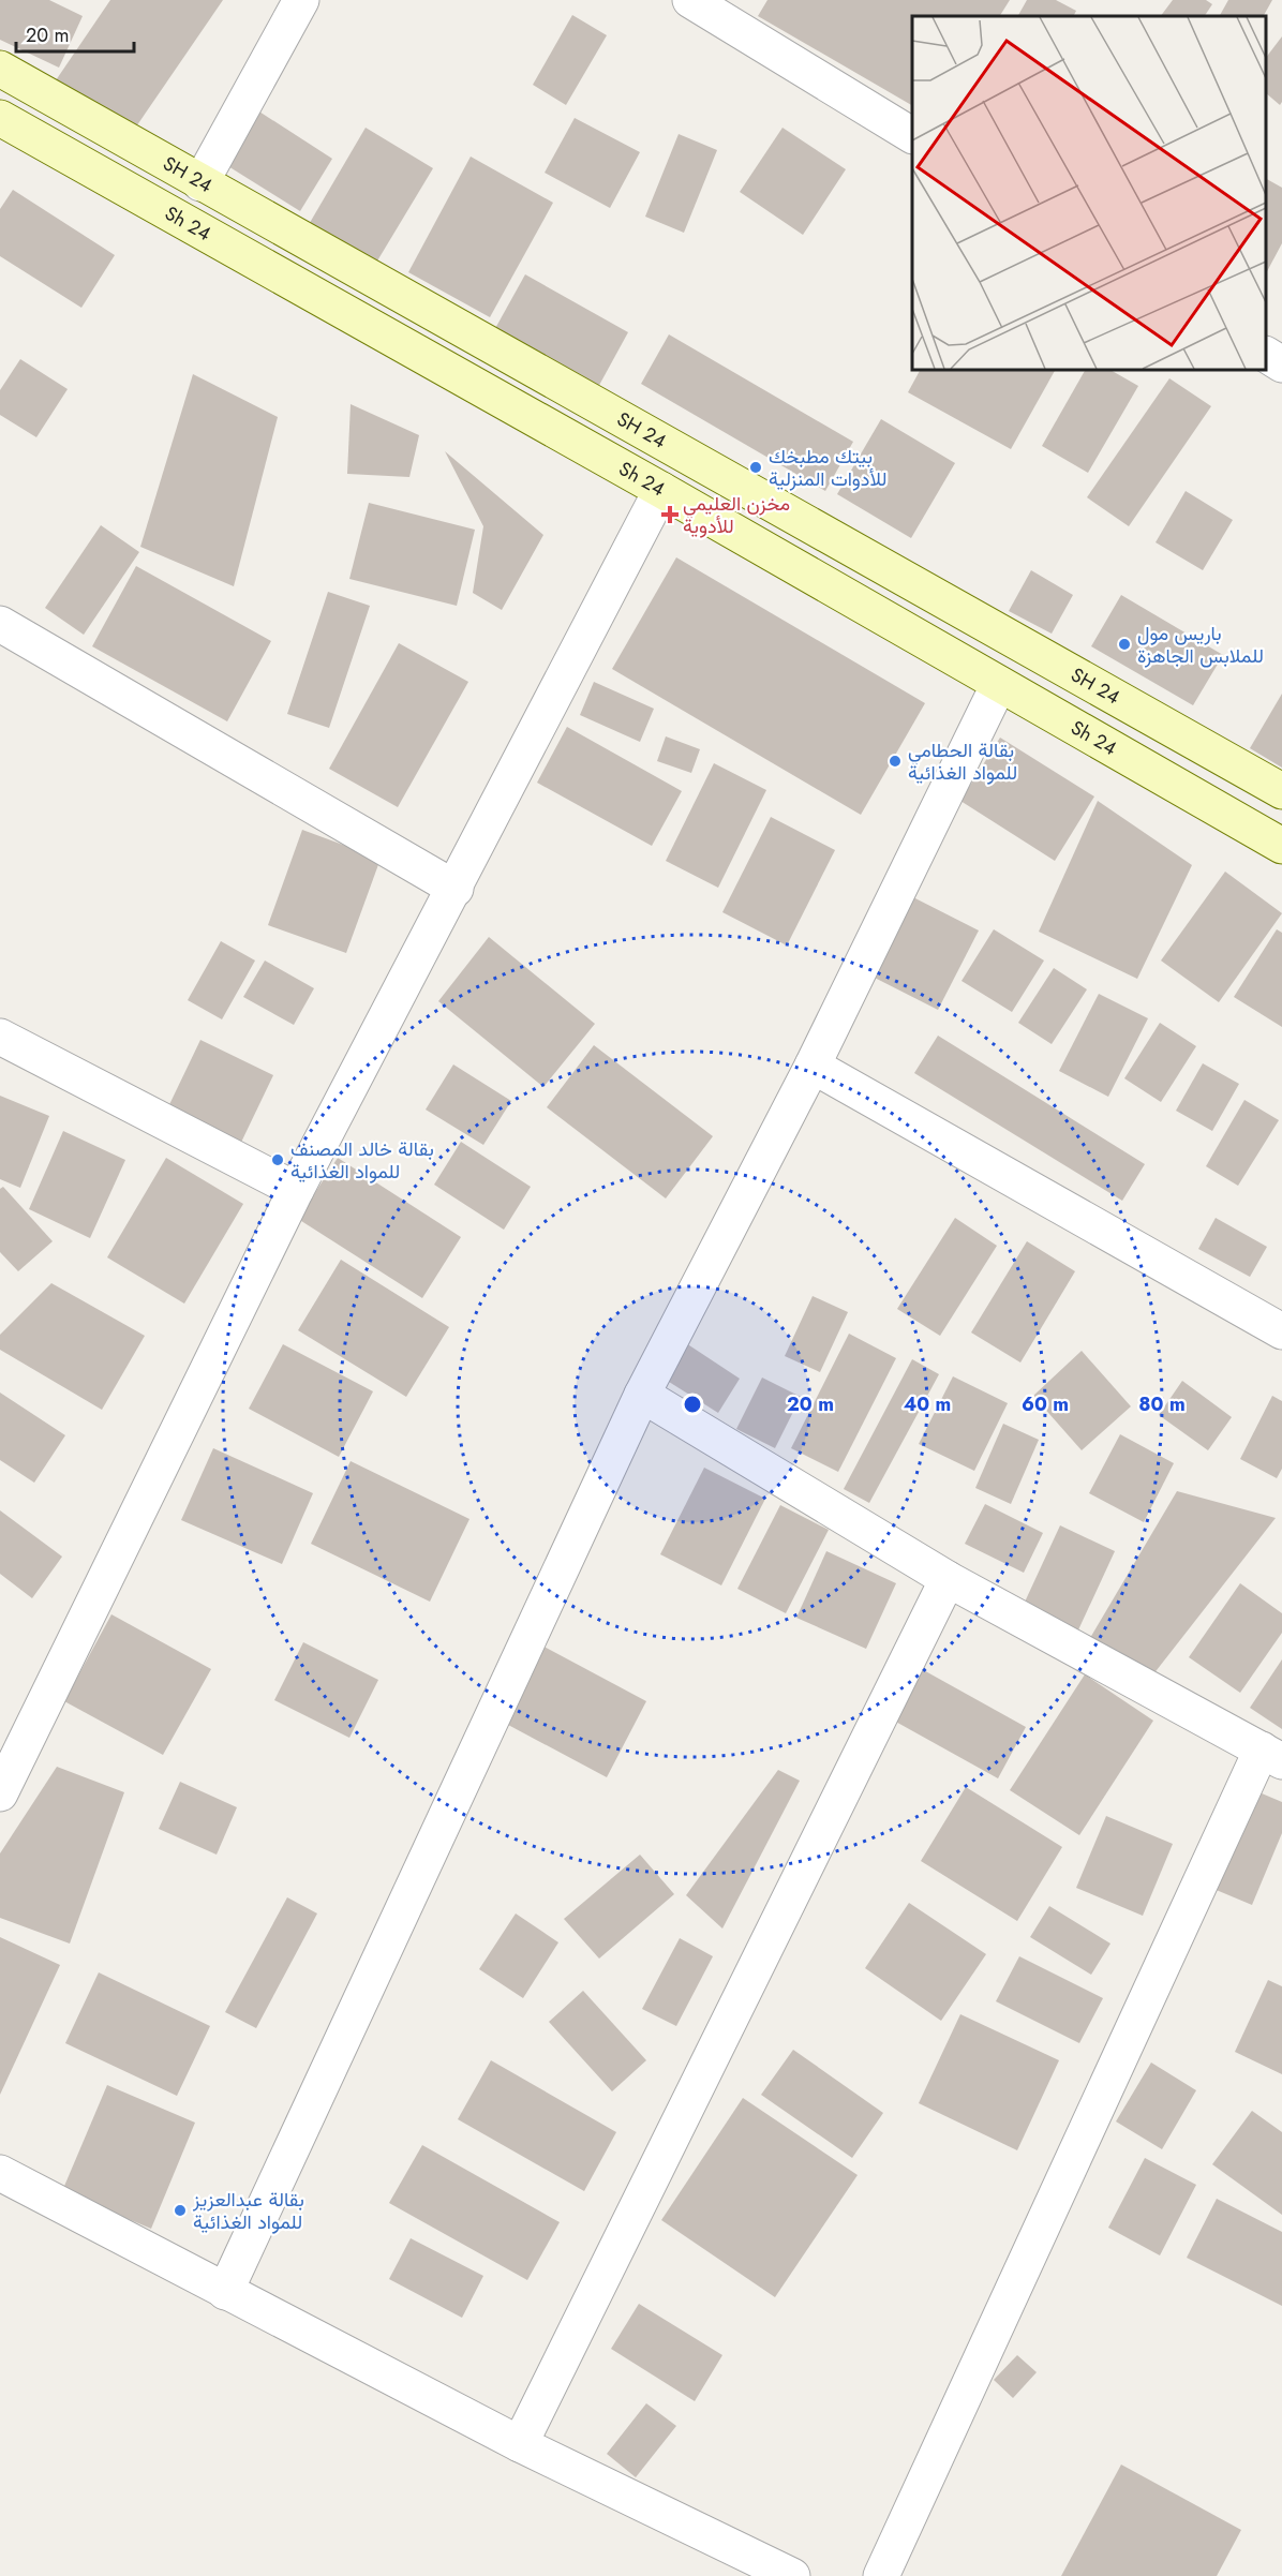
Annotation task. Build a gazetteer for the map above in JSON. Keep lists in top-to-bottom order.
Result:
{
  "streets": {
    "street": ["SH 24", "Sh 24"]
  },
  "places": {
    "other": [
      "بيتك مطبخك للأدوات المنزلية",
      "باريس مول للملابس الجاهزة",
      "بقالة الحطامي للمواد الغذائية",
      "بقالة خالد المصنف للمواد الغذائية",
      "بقالة عبدالعزيز للمواد الغذائية"
    ],
    "health": ["مخزن العليمي للأدوية"]
  },
  "scale_bar": "20 m",
  "rings": [
    "20 m",
    "40 m",
    "60 m",
    "80 m"
  ]
}
